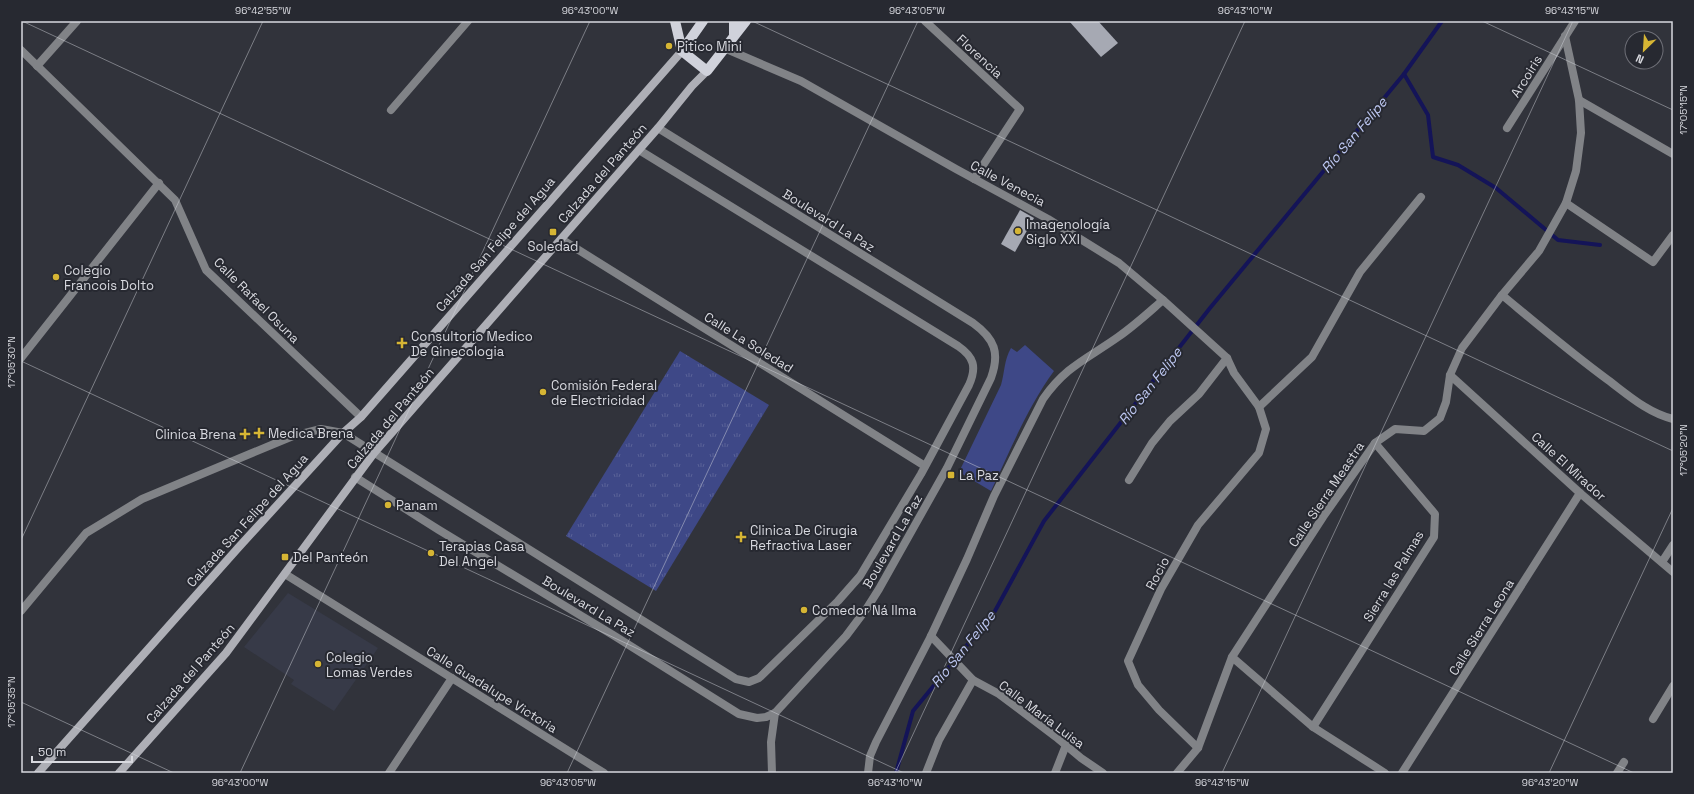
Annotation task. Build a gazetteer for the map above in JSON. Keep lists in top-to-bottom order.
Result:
{
  "streets": {
    "main road": ["Calzada del Panteón", "Calzada San Felipe del Agua"],
    "street": [
      "Florencia",
      "Arcoiris",
      "Calle Venecia",
      "Boulevard La Paz",
      "Calle Rafael Osuna",
      "Calle La Soledad",
      "Calle El Mirador",
      "Calle Sierra Meastra",
      "Rocio",
      "Sierra las Palmas",
      "Calle Sierra Leona",
      "Calle Guadalupe Victoria",
      "Calle María Luisa"
    ]
  },
  "crossings": [
    ["Florencia", "Calle Venecia"],
    ["Arcoiris", "Calle Sierra Meastra"],
    ["Calzada del Panteón", "Boulevard La Paz"],
    ["Calzada del Panteón", "Calle La Soledad"],
    ["Calzada del Panteón", "Calle Guadalupe Victoria"],
    ["Calle Venecia", "Rocio"],
    ["Boulevard La Paz", "Calzada San Felipe del Agua"],
    ["Boulevard La Paz", "Calle La Soledad"],
    ["Calzada San Felipe del Agua", "Calle Rafael Osuna"],
    ["Calle El Mirador", "Calle Sierra Meastra"],
    ["Calle El Mirador", "Calle Sierra Leona"],
    ["Calle Sierra Meastra", "Rocio"],
    ["Calle Sierra Meastra", "Sierra las Palmas"]
  ],
  "water": ["Río San Felipe"],
  "places": {
    "other": [
      "Pitico Mini",
      "Imagenología Siglo XXI",
      "Colegio Francois Dolto",
      "Comisión Federal de Electricidad",
      "Panam",
      "Terapias Casa Del Angel",
      "Comedor Ná Ilma",
      "Colegio Lomas Verdes"
    ],
    "transit": ["Soledad", "La Paz", "Del Panteón"],
    "health": [
      "Consultorio Medico De Ginecologia",
      "Medica Brena",
      "Clinica Brena",
      "Clinica De Cirugia Refractiva Laser"
    ]
  },
  "scale_bar": "50 m",
  "north": "bottom left",
  "coordinates": [
    "96°42'55\"W",
    "96°43'00\"W",
    "96°43'05\"W",
    "96°43'10\"W",
    "96°43'15\"W",
    "17°05'15\"N",
    "17°05'30\"N",
    "17°05'20\"N",
    "17°05'35\"N",
    "96°43'20\"W"
  ]
}
